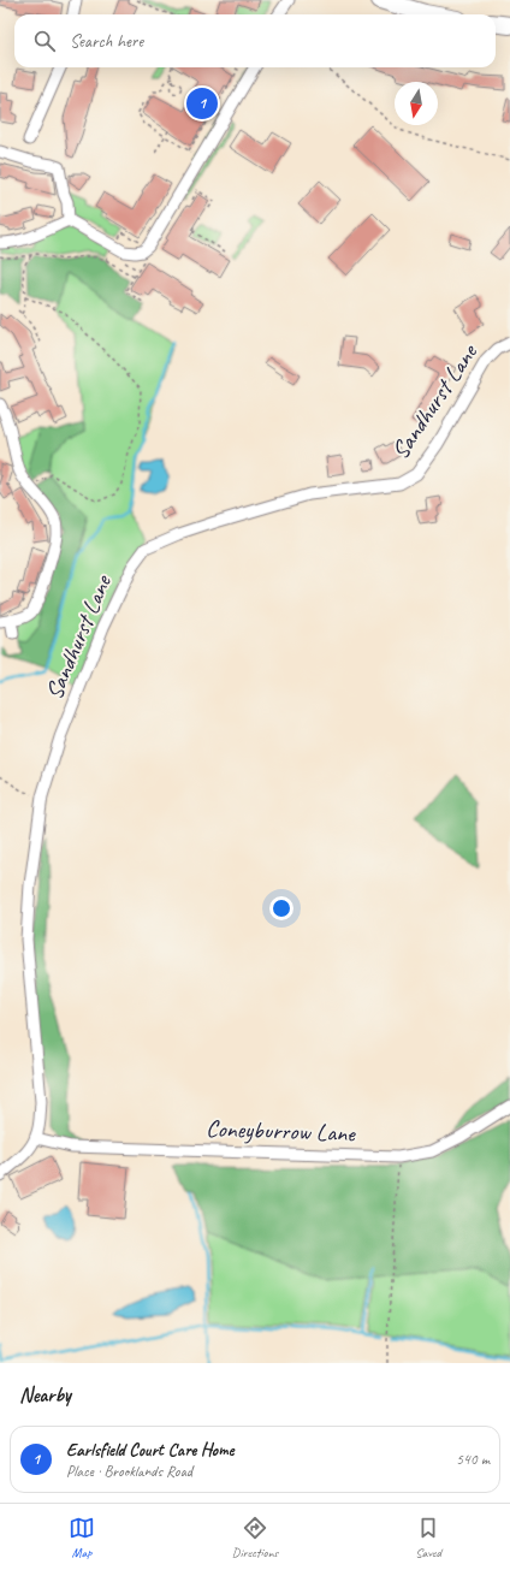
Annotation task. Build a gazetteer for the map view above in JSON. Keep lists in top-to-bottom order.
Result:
{
  "streets": {
    "street": ["Sandhurst Lane", "Coneyburrow Lane"]
  },
  "crossings": [
    ["Sandhurst Lane", "Coneyburrow Lane"]
  ],
  "north": "bottom",
  "page": {
    "search": "Search here",
    "pins": "1",
    "heading": "Nearby",
    "list": [
      {
        "mark": "1",
        "name": "Earlsfield Court Care Home",
        "note": "Place · Brooklands Road",
        "value": "540 m"
      }
    ],
    "nav": ["Map", "Directions", "Saved"]
  }
}
